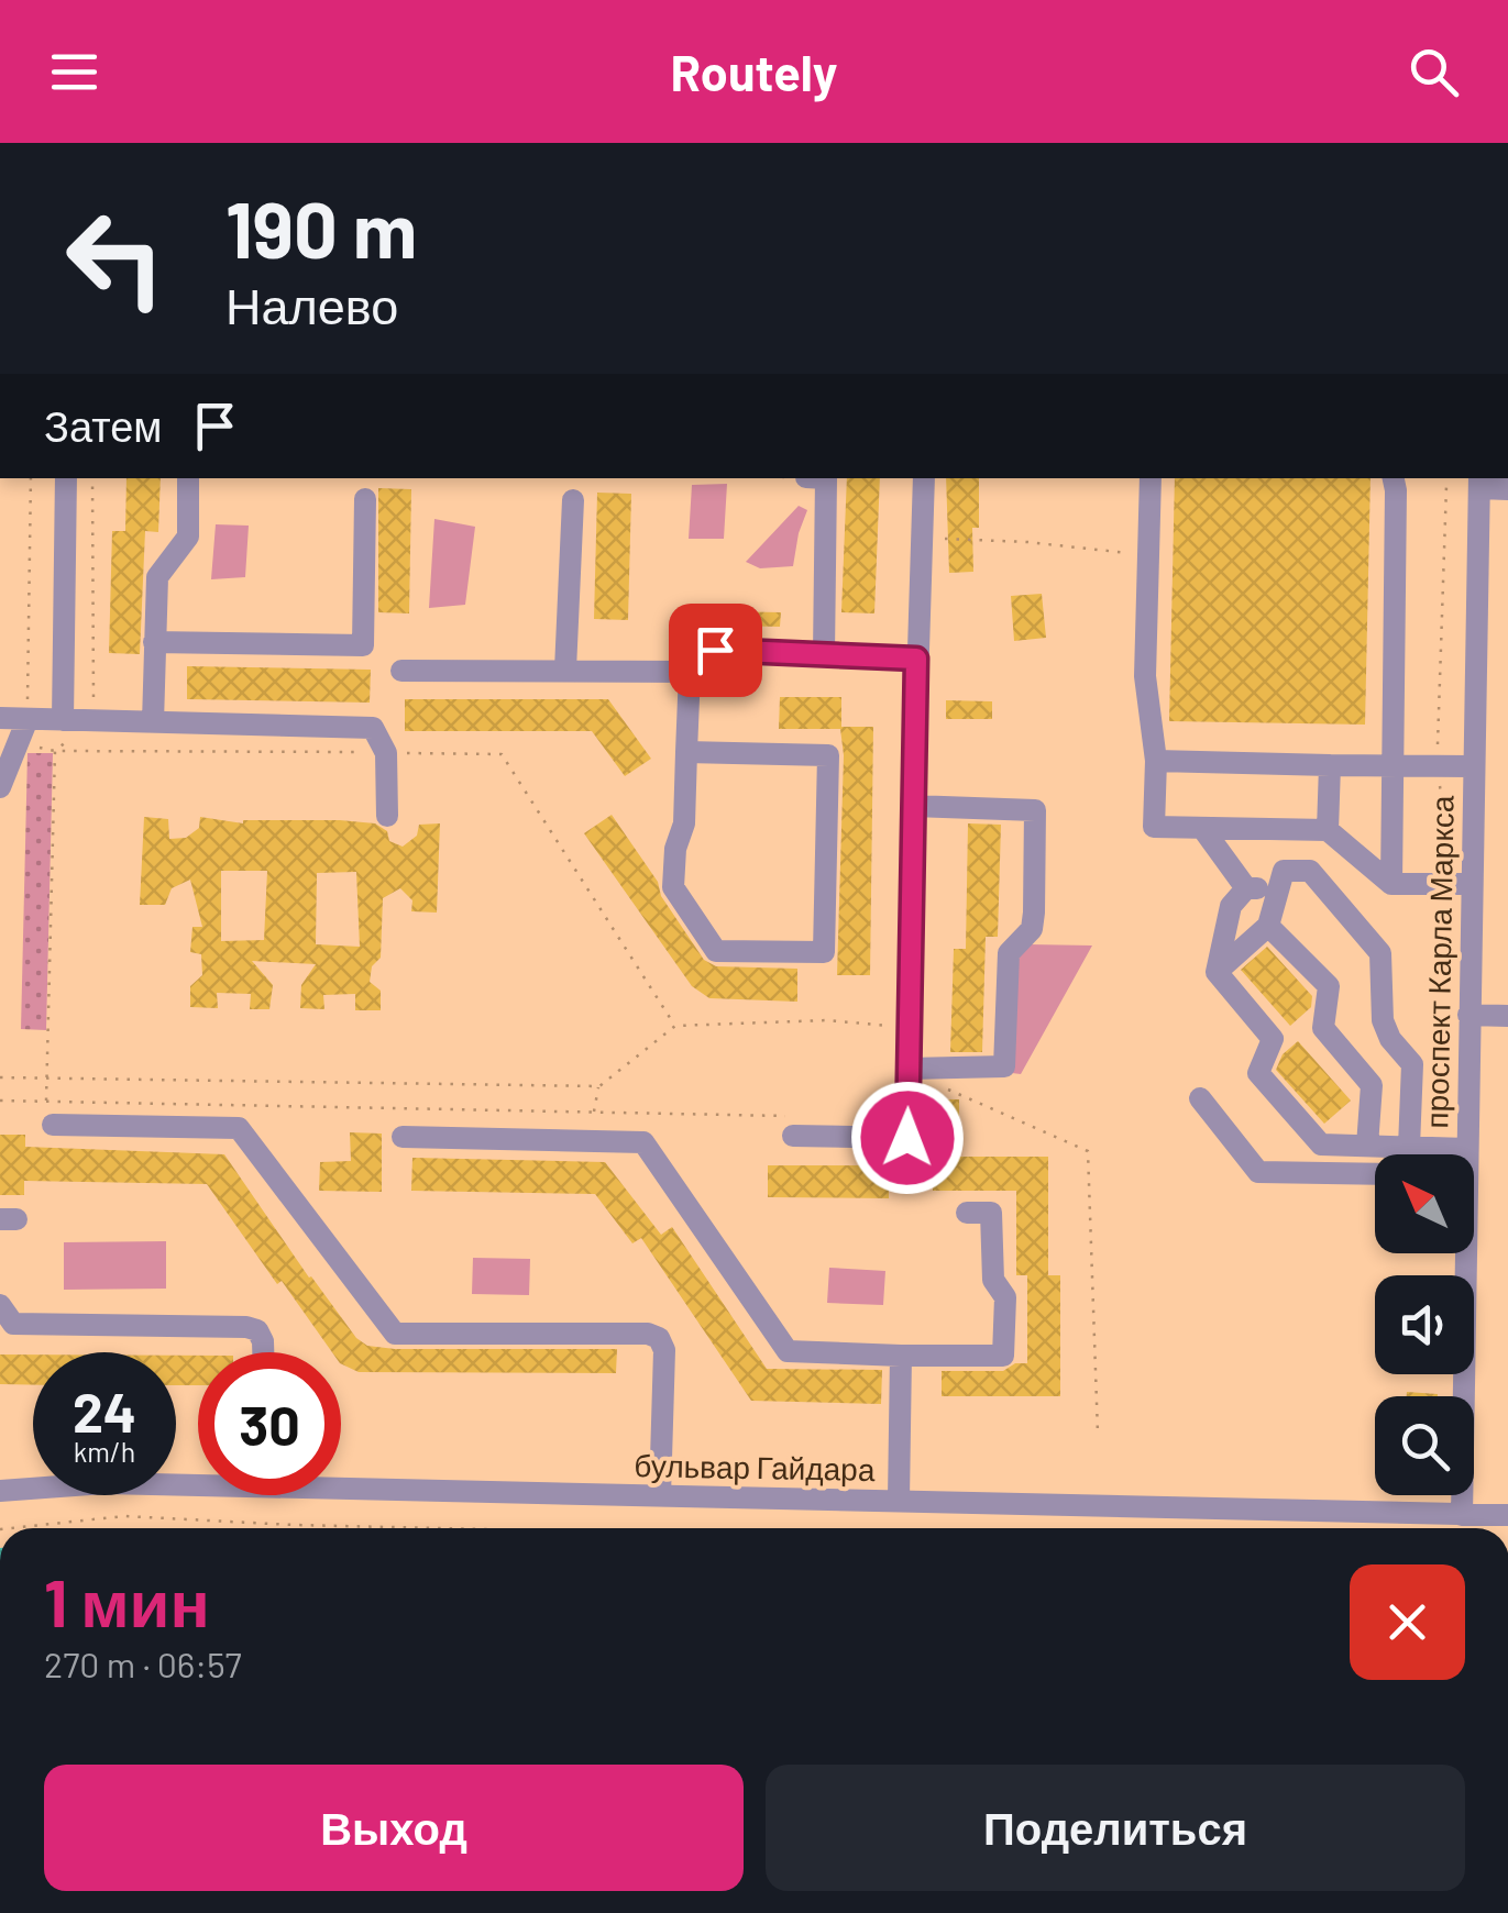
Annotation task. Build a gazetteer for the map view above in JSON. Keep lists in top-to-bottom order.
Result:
{
  "streets": {
    "street": ["проспект Карла Маркса", "бульвар Гайдара"]
  },
  "crossings": [
    ["проспект Карла Маркса", "бульвар Гайдара"]
  ],
  "north": "top left",
  "page": {
    "header": "Routely",
    "turn": ["190 m", "Налево"],
    "then": "Затем",
    "speed": "24 km/h",
    "limit": "30",
    "heading": ["1 мин", "270 m · 06:57"],
    "buttons": ["Выход", "Поделиться"]
  }
}
